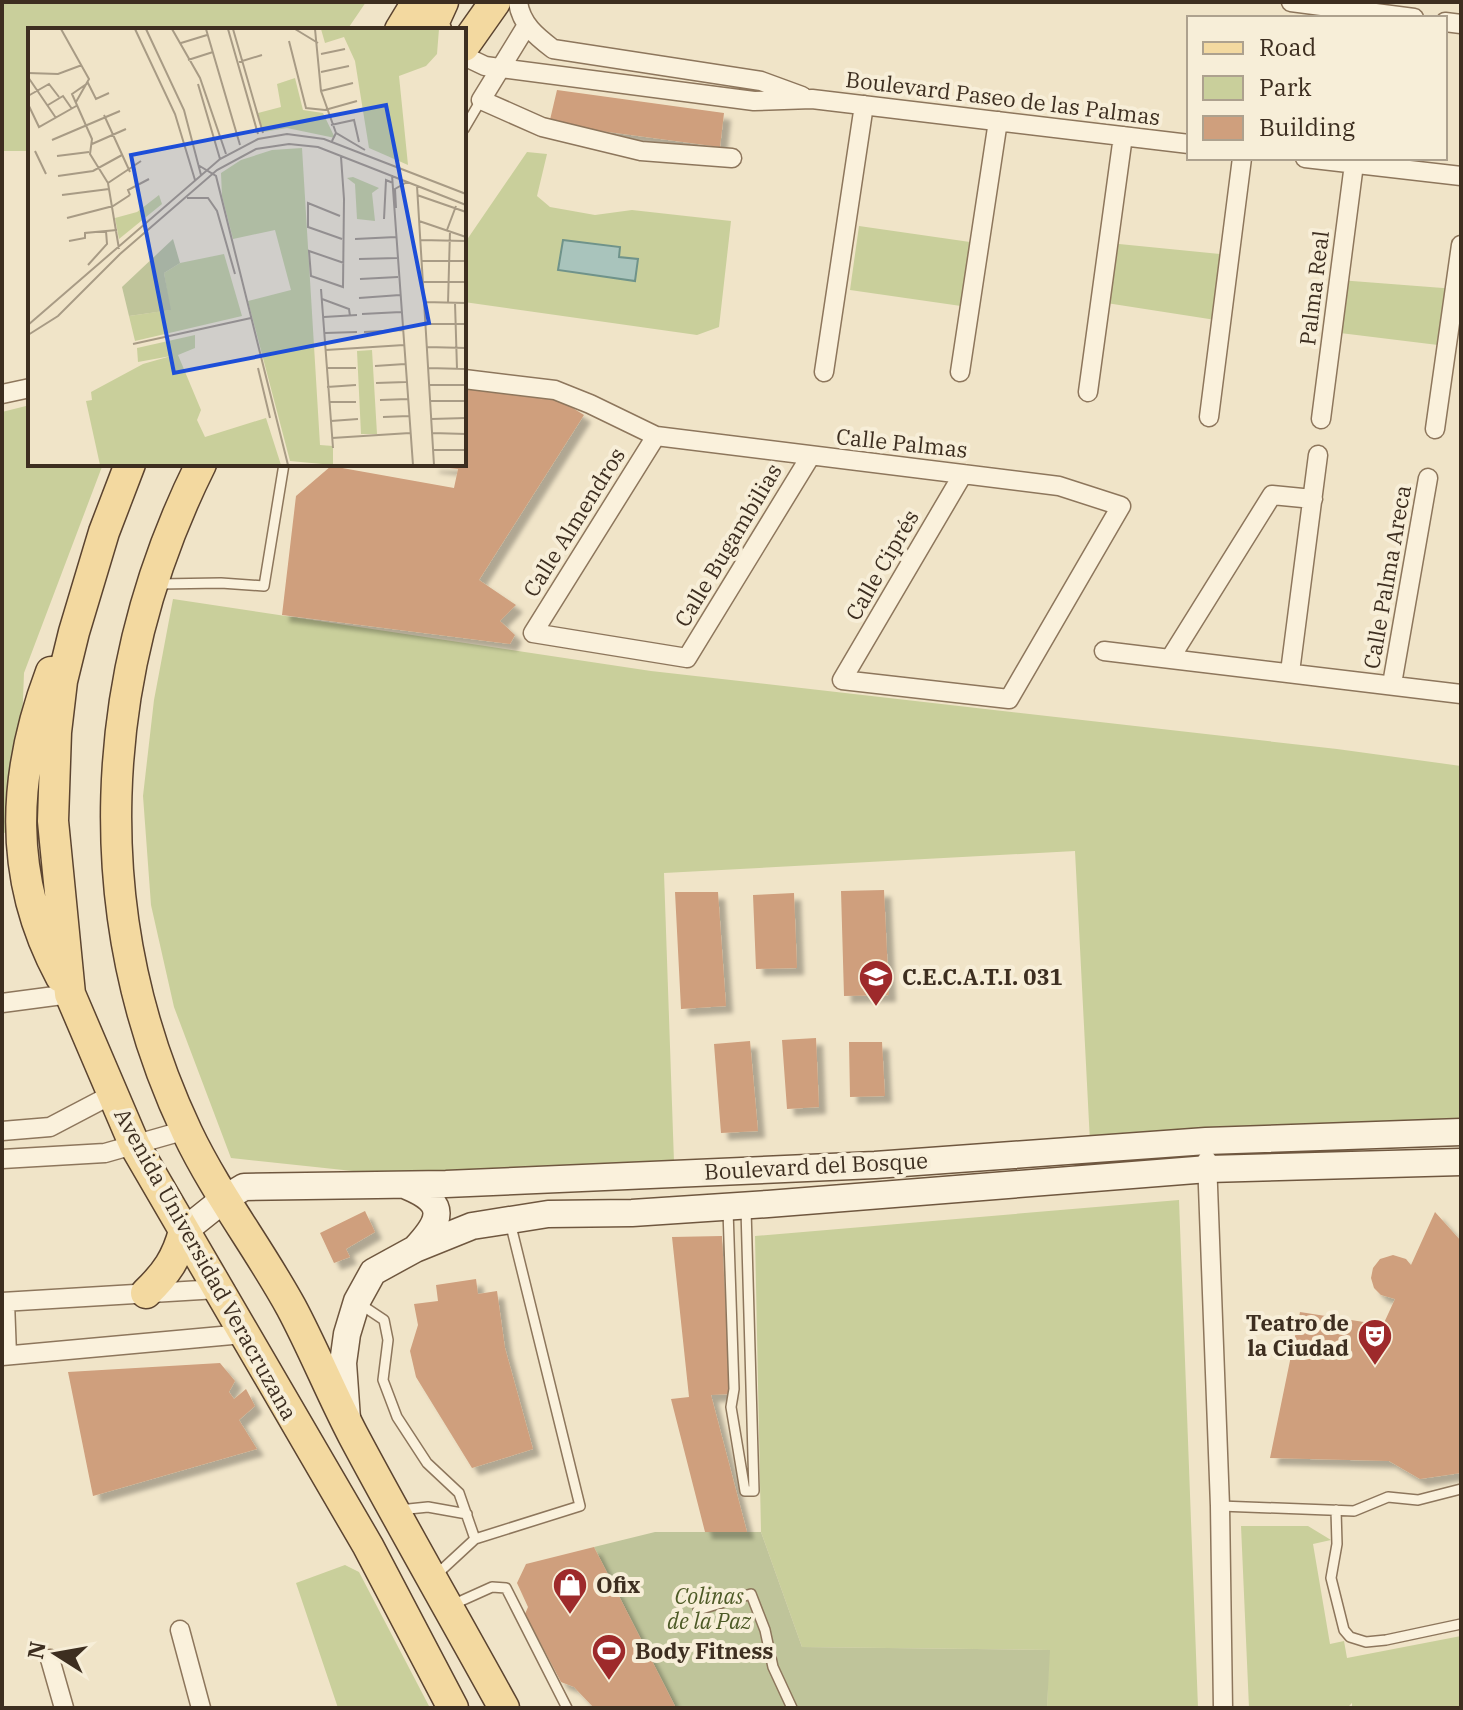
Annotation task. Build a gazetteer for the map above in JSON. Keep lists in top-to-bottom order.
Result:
{
  "streets": {
    "main road": ["Boulevard del Bosque", "Avenida Universidad Veracruzana"],
    "street": [
      "Boulevard Paseo de las Palmas",
      "Palma Real",
      "Calle Palmas",
      "Calle Almendros",
      "Calle Bugambilias",
      "Calle Ciprés",
      "Calle Palma Areca"
    ]
  },
  "crossings": [
    ["Calle Palmas", "Calle Almendros"],
    ["Calle Palmas", "Calle Bugambilias"],
    ["Calle Palmas", "Calle Ciprés"],
    ["Calle Almendros", "Calle Bugambilias"],
    ["Boulevard del Bosque", "Avenida Universidad Veracruzana"]
  ],
  "parks": ["Colinas de la Paz"],
  "places": {
    "school or university": ["C.E.C.A.T.I. 031"],
    "theatre": ["Teatro de la Ciudad"],
    "shop": ["Ofix"],
    "sports": ["Body Fitness"]
  },
  "legend": ["Road", "Park", "Building"],
  "north": "left"
}
